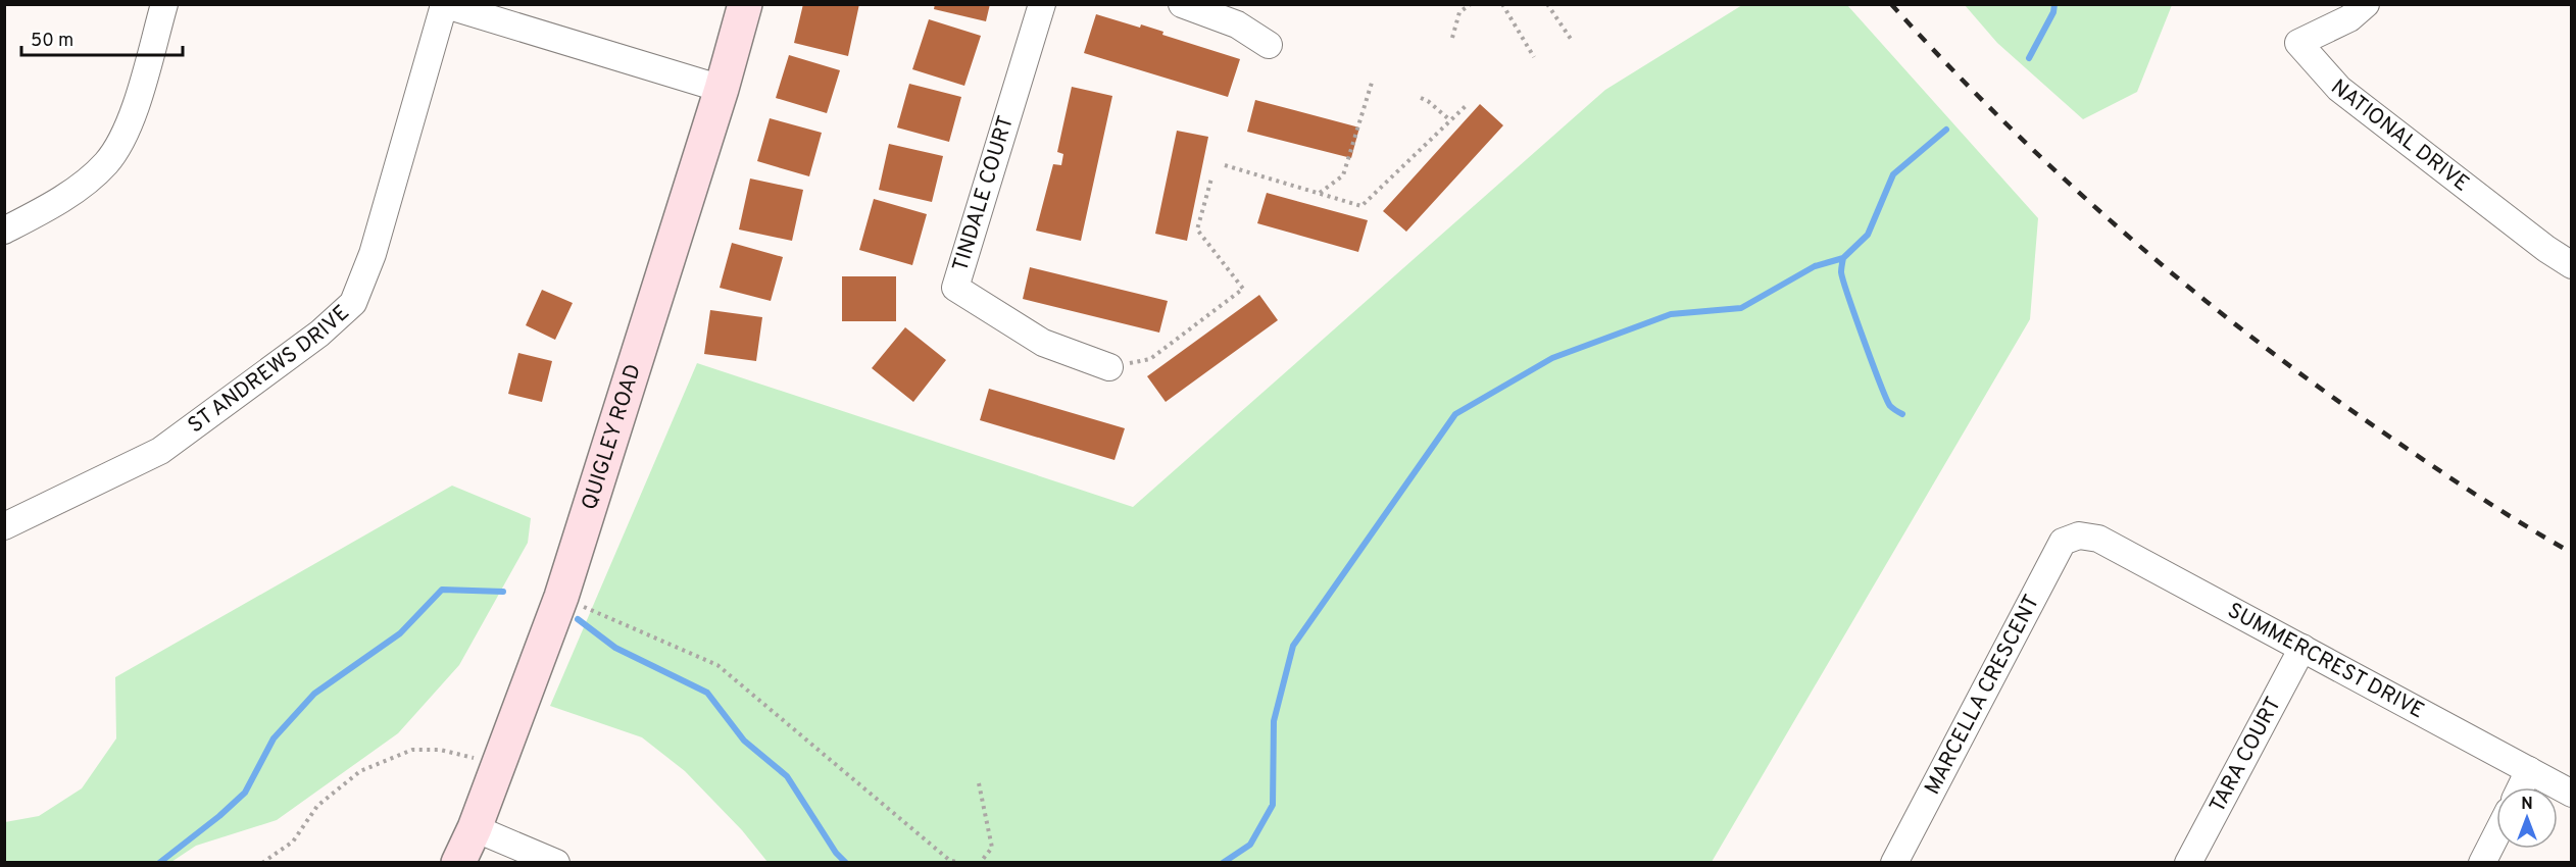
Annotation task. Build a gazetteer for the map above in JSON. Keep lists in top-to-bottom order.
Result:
{
  "streets": {
    "street": [
      "NATIONAL DRIVE",
      "TINDALE COURT",
      "ST ANDREWS DRIVE",
      "QUIGLEY ROAD",
      "SUMMERCREST DRIVE",
      "MARCELLA CRESCENT",
      "TARA COURT"
    ]
  },
  "crossings": [
    ["ST ANDREWS DRIVE", "QUIGLEY ROAD"],
    ["SUMMERCREST DRIVE", "MARCELLA CRESCENT"],
    ["SUMMERCREST DRIVE", "TARA COURT"]
  ],
  "scale_bar": "50 m",
  "north": "top"
}
